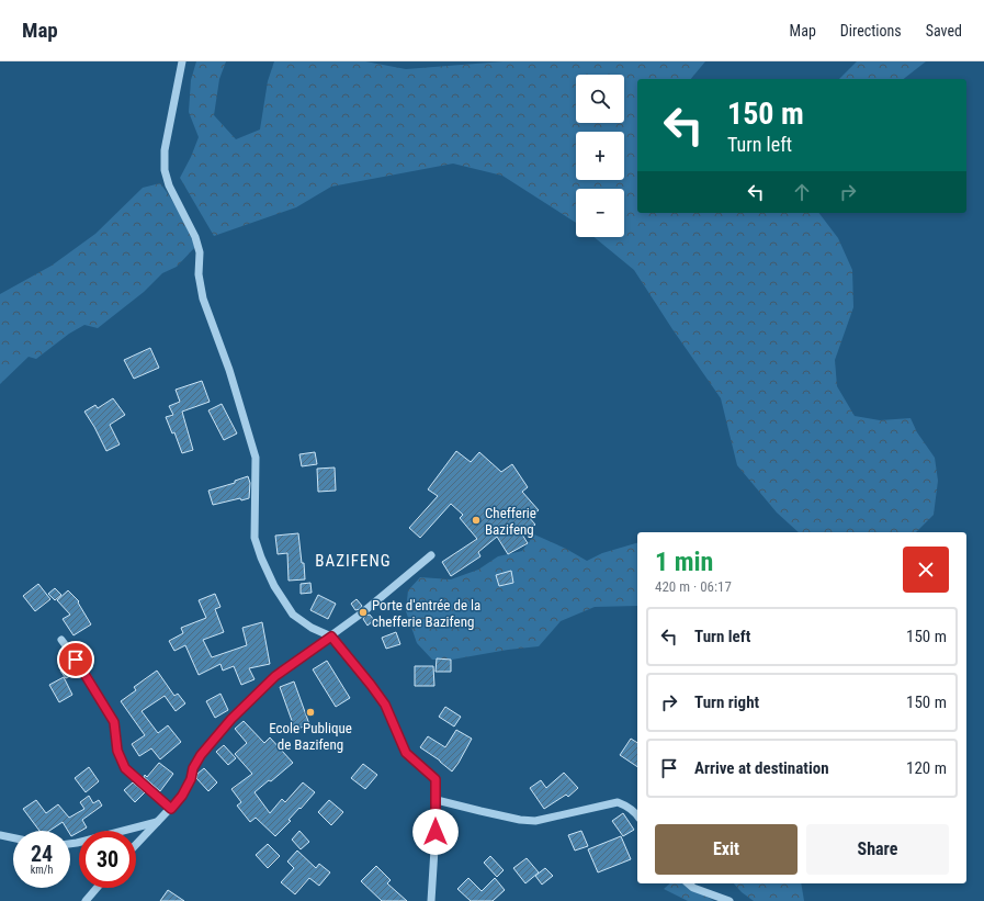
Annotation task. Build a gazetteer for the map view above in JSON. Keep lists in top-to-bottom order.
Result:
{
  "districts": ["BAZIFENG"],
  "places": ["Chefferie Bazifeng", "Porte d'entrée de la chefferie Bazifeng", "Ecole Publique de Bazifeng"],
  "page": {
    "header": "Map",
    "nav": ["Map", "Directions", "Saved"],
    "map_buttons": ["+", "−"],
    "turn": ["150 m", "Turn left"],
    "heading": ["1 min", "420 m · 06:17"],
    "list": [
      {
        "name": "Turn left",
        "value": "150 m"
      },
      {
        "name": "Turn right",
        "value": "150 m"
      },
      {
        "name": "Arrive at destination",
        "value": "120 m"
      }
    ],
    "buttons": ["Exit", "Share"],
    "speed": "24 km/h",
    "limit": "30"
  }
}
